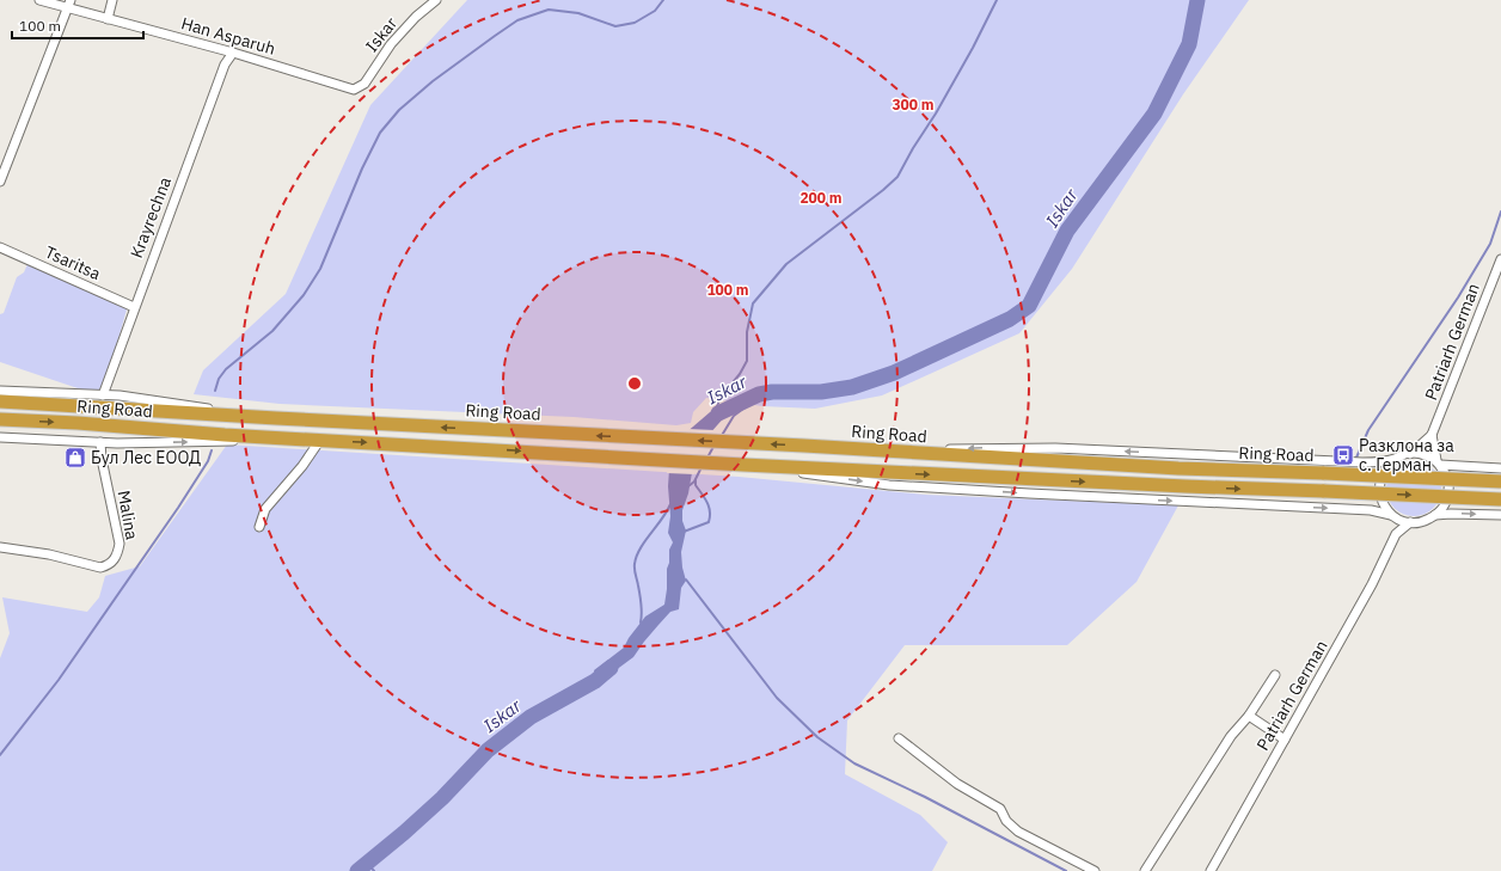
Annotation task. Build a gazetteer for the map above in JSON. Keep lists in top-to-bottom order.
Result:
{
  "streets": {
    "highway": ["Ring Road"],
    "street": [
      "Iskar",
      "Han Asparuh",
      "Krayrechna",
      "Tsaritsa",
      "Patriarh German",
      "Malina"
    ]
  },
  "crossings": [
    ["Iskar", "Han Asparuh"],
    ["Han Asparuh", "Krayrechna"],
    ["Krayrechna", "Tsaritsa"],
    ["Krayrechna", "Ring Road"],
    ["Ring Road", "Malina"]
  ],
  "water": ["Iskar"],
  "places": {
    "bus stop": ["Разклона за с. Герман"],
    "shop": ["Бул Лес ЕООД"]
  },
  "scale_bar": "100 m",
  "rings": ["300 m", "200 m", "100 m"]
}
